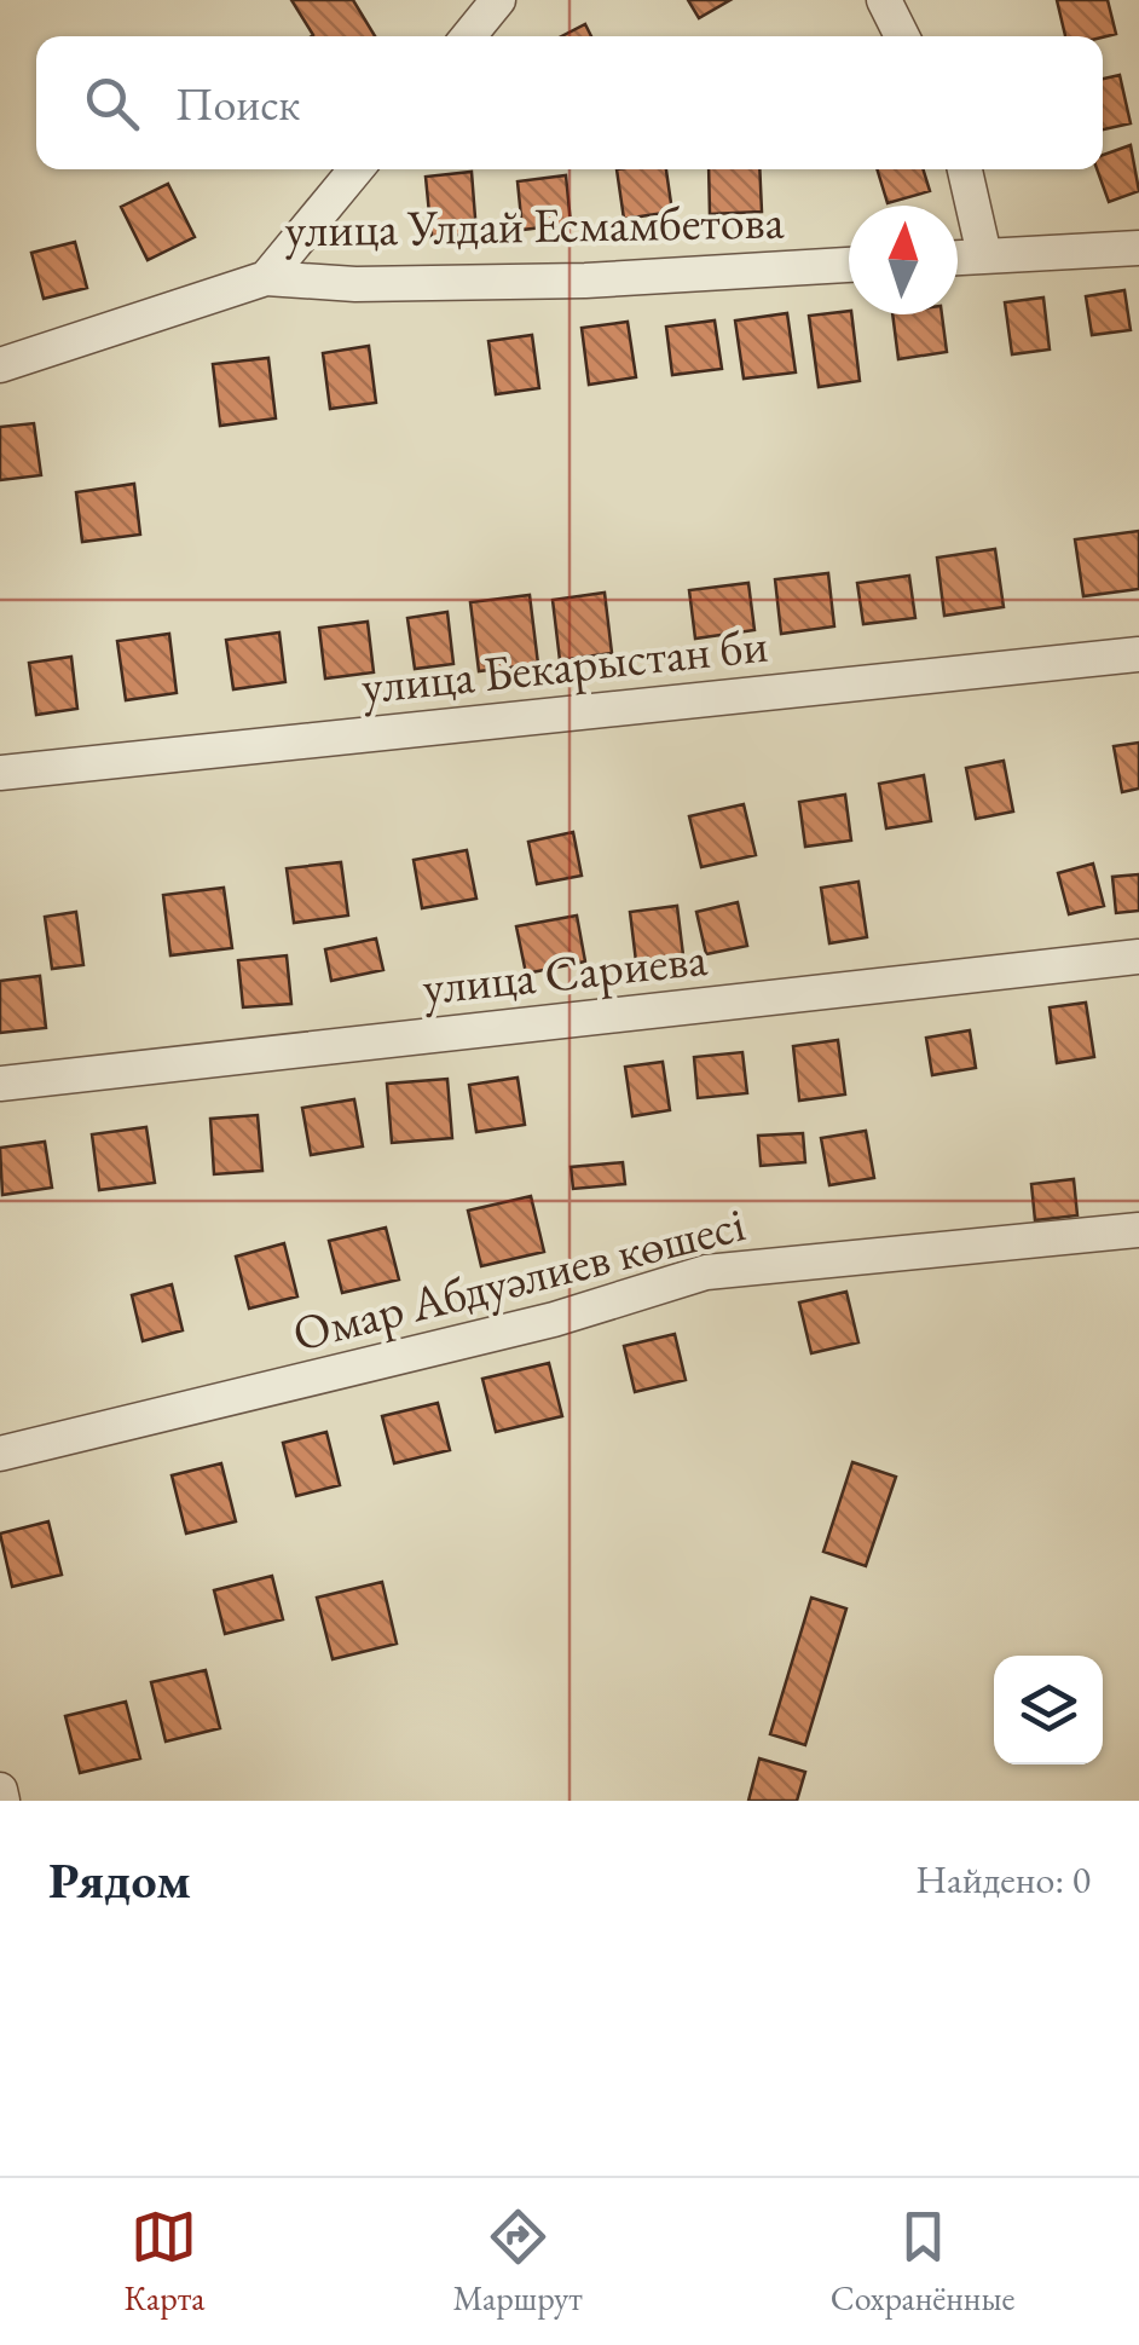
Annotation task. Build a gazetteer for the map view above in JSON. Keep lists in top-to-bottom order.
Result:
{
  "streets": {
    "street": [
      "улица Улдай Есмамбетова",
      "улица Бекарыстан би",
      "улица Сариева",
      "Омар Абдуәлиев көшесі"
    ]
  },
  "north": "top",
  "page": {
    "search": "Поиск",
    "heading": ["Рядом", "Найдено: 0"],
    "nav": ["Карта", "Маршрут", "Сохранённые"]
  }
}
